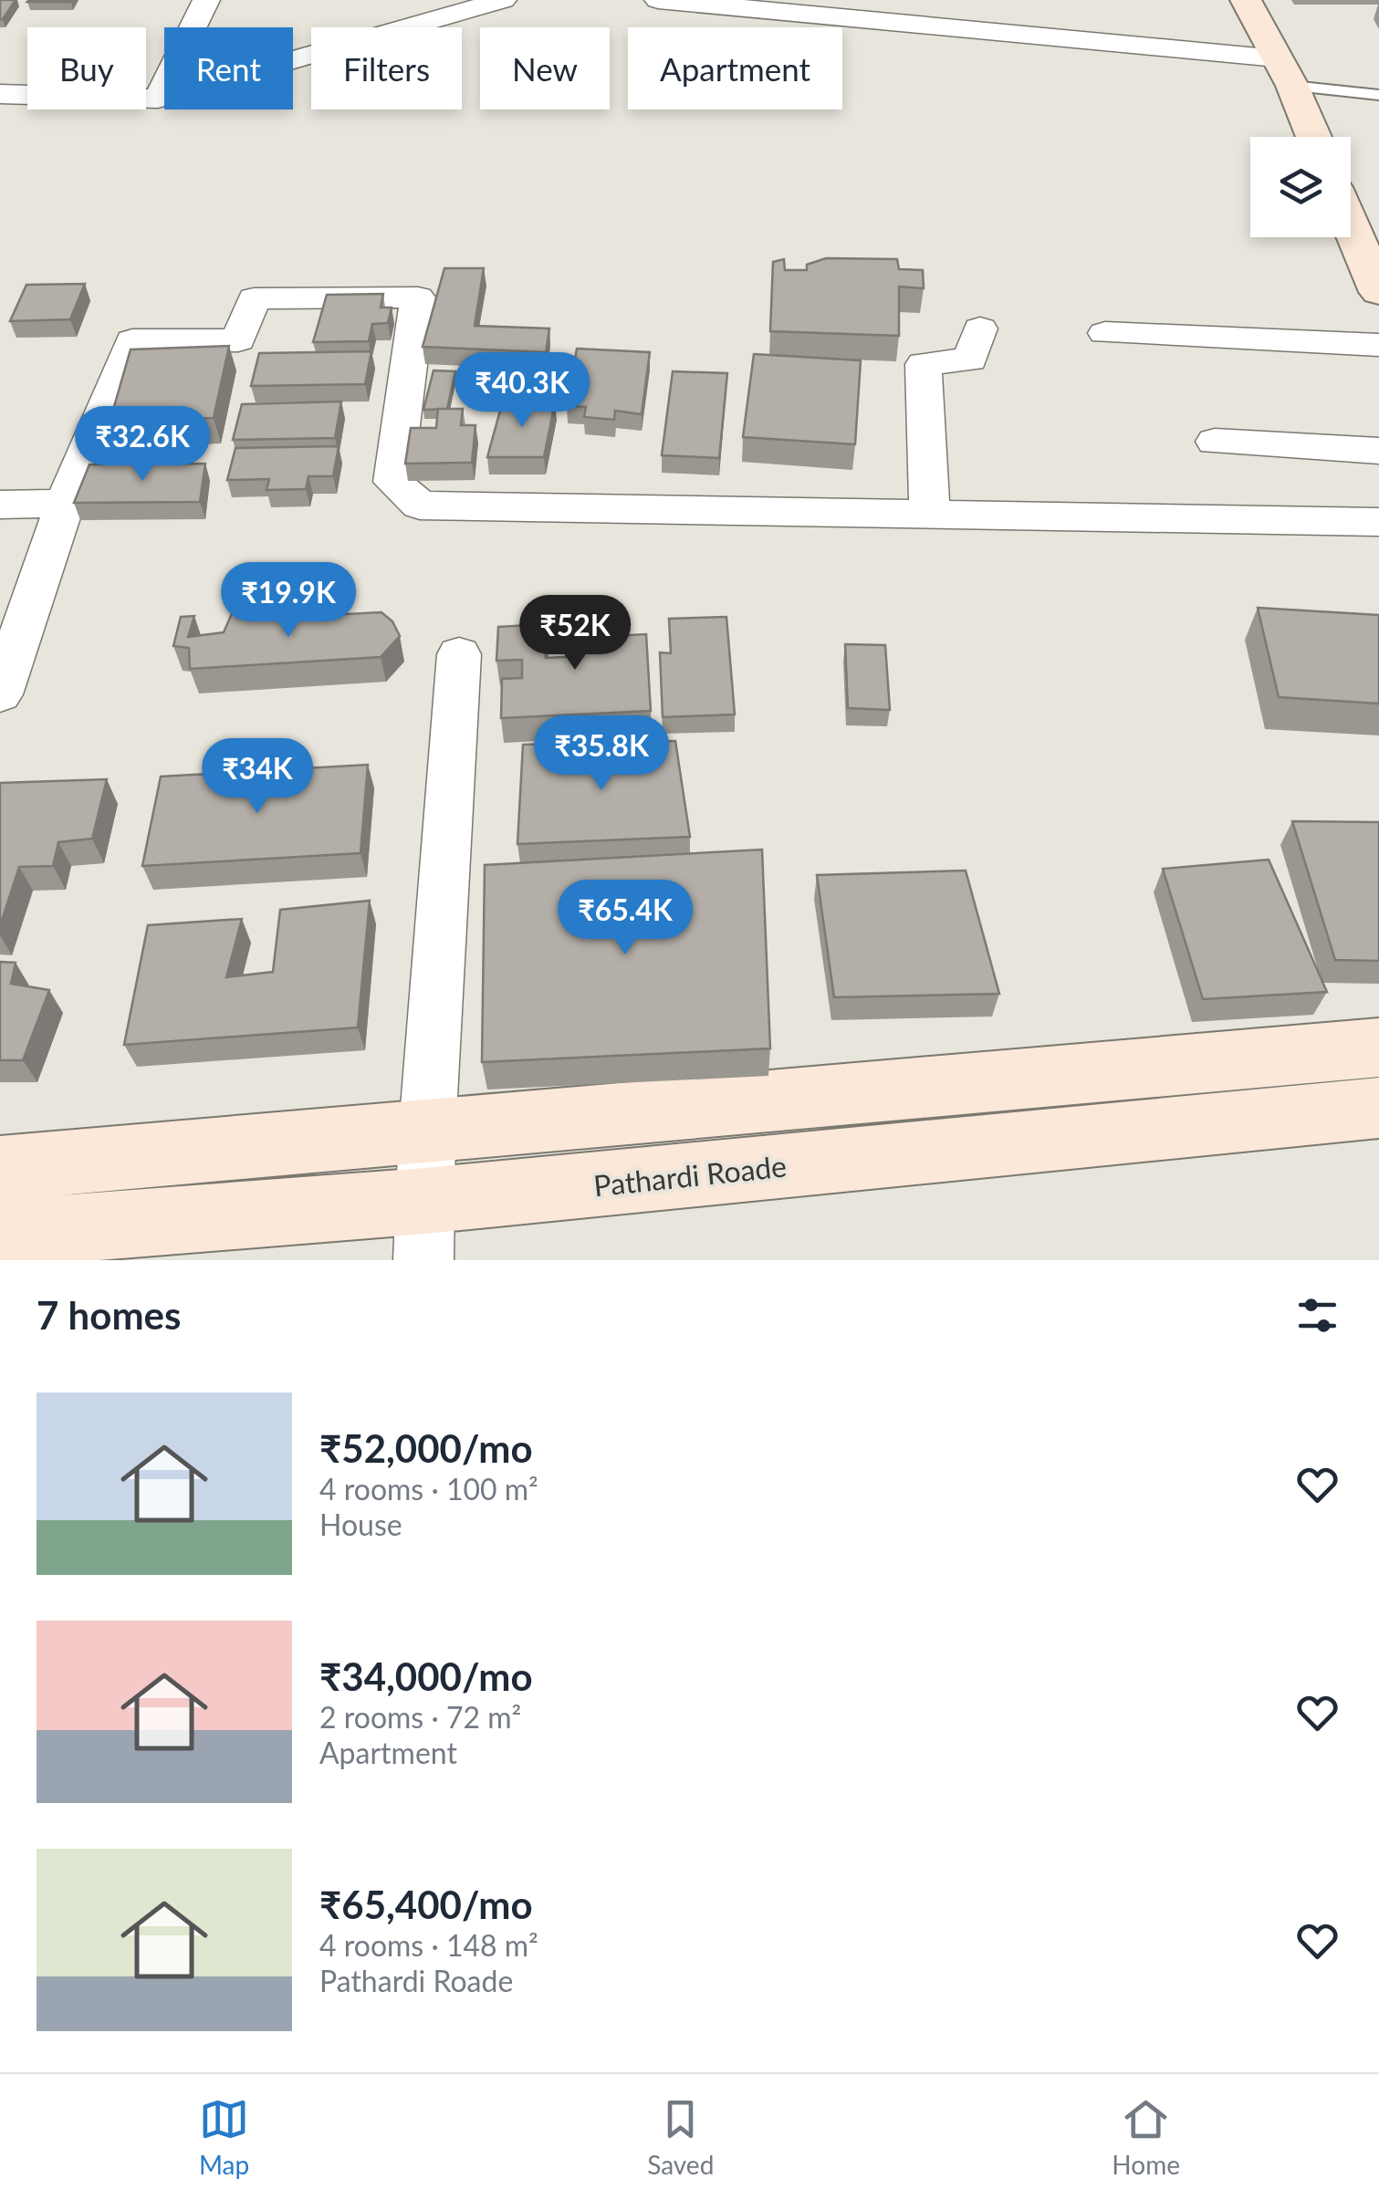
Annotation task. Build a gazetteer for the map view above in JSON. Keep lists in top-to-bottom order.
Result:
{
  "streets": {
    "street": ["Pathardi Roade"]
  },
  "page": {
    "chip": [
      "Buy",
      "Rent",
      "Filters",
      "New",
      "Apartment"
    ],
    "price": [
      "₹40.3K",
      "₹32.6K",
      "₹19.9K",
      "₹52K",
      "₹35.8K",
      "₹34K",
      "₹65.4K"
    ],
    "heading": "7 homes",
    "list": [
      {
        "name": "₹52,000/mo",
        "note": "4 rooms · 100 m² · House"
      },
      {
        "name": "₹34,000/mo",
        "note": "2 rooms · 72 m² · Apartment"
      },
      {
        "name": "₹65,400/mo",
        "note": "4 rooms · 148 m² · Pathardi Roade"
      }
    ],
    "tabs": ["Map", "Saved", "Home"]
  }
}
